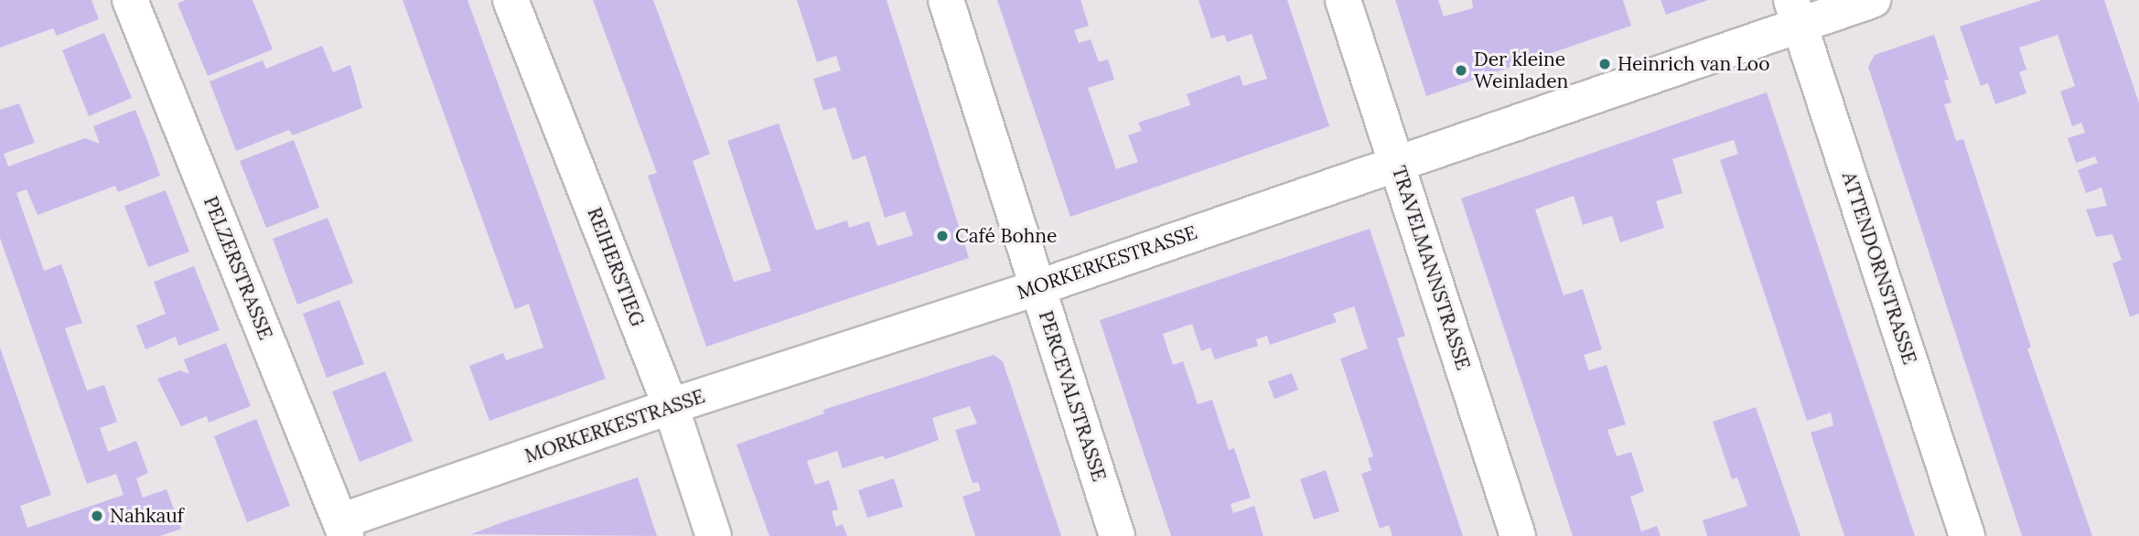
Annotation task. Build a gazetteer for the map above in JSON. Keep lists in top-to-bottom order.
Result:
{
  "streets": {
    "street": [
      "MORKERKESTRASSE",
      "REIHERSTIEG",
      "PELZERSTRASSE",
      "TRAVELMANNSTRASSE",
      "ATTENDORNSTRASSE",
      "PERCEVALSTRASSE"
    ]
  },
  "crossings": [
    ["MORKERKESTRASSE", "REIHERSTIEG"],
    ["MORKERKESTRASSE", "PELZERSTRASSE"],
    ["MORKERKESTRASSE", "TRAVELMANNSTRASSE"],
    ["MORKERKESTRASSE", "ATTENDORNSTRASSE"],
    ["MORKERKESTRASSE", "PERCEVALSTRASSE"]
  ],
  "places": [
    "Heinrich van Loo",
    "Der kleine Weinladen",
    "Café Bohne",
    "Nahkauf"
  ]
}
